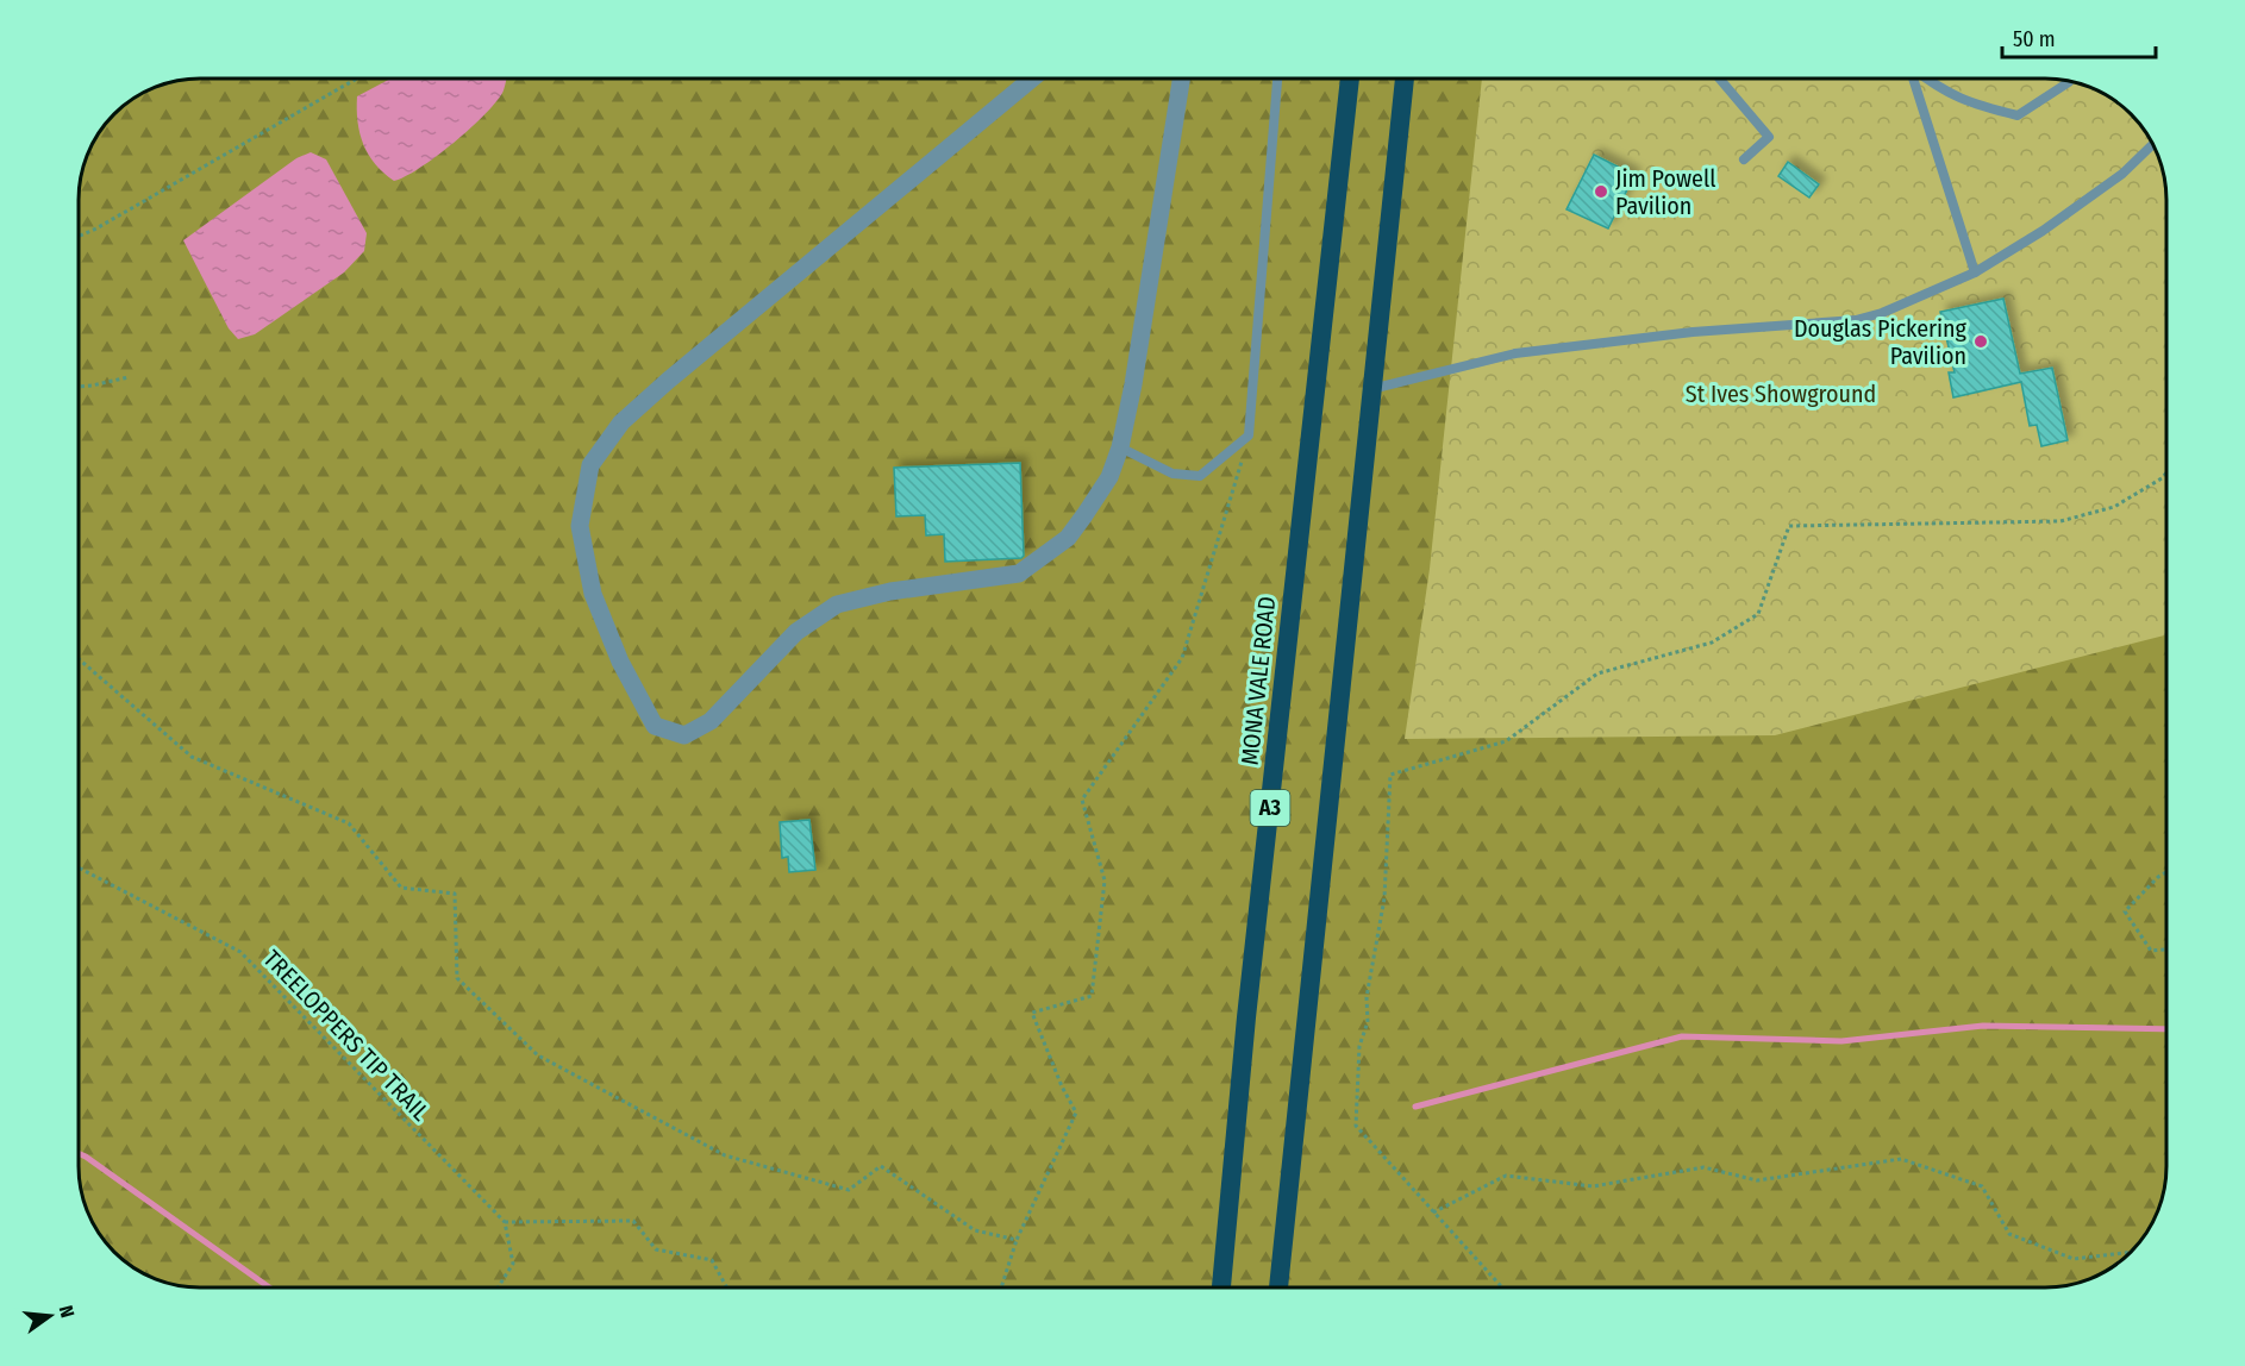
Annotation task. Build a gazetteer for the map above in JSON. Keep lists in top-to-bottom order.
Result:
{
  "streets": {
    "highway": ["MONA VALE ROAD", "A3"],
    "path": ["TREELOPPERS TIP TRAIL"]
  },
  "parks": ["St Ives Showground"],
  "places": ["Jim Powell Pavilion", "Douglas Pickering Pavilion"],
  "scale_bar": "50 m",
  "north": "right"
}
